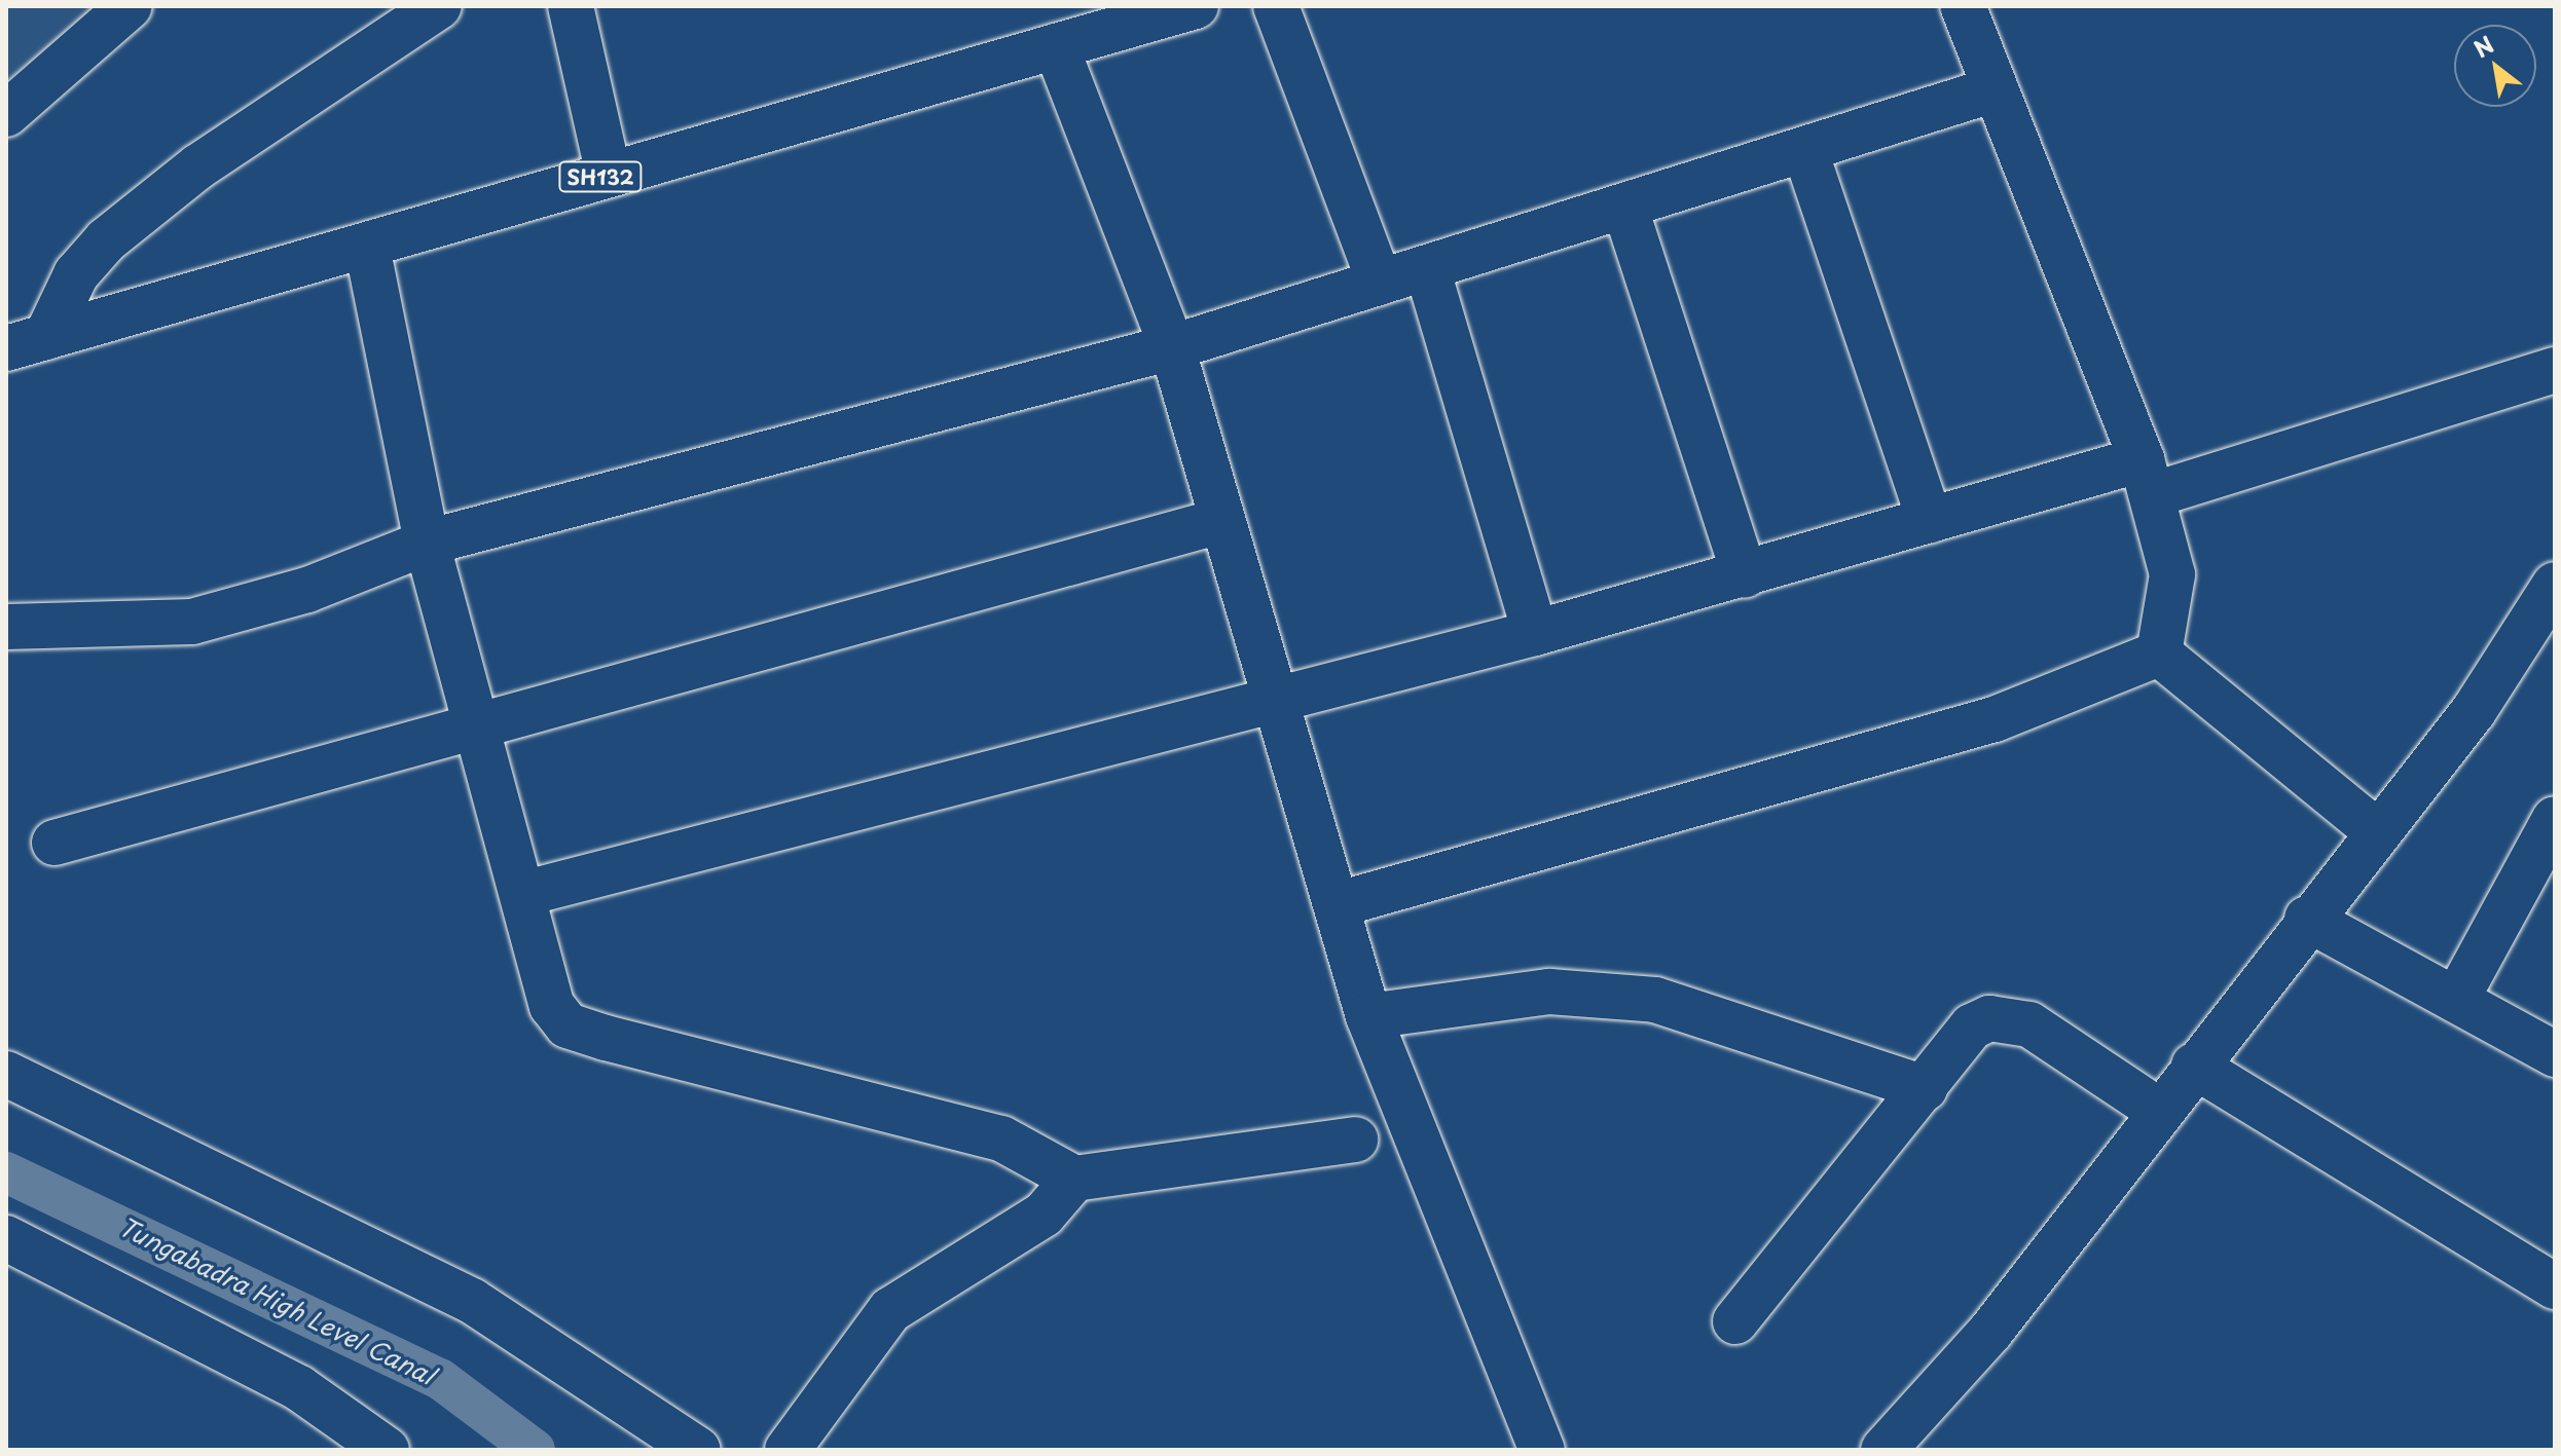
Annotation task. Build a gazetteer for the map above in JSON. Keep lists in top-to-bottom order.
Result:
{
  "streets": {
    "street": ["SH132"]
  },
  "water": ["Tungabadra High Level Canal"],
  "north": "top left"
}
